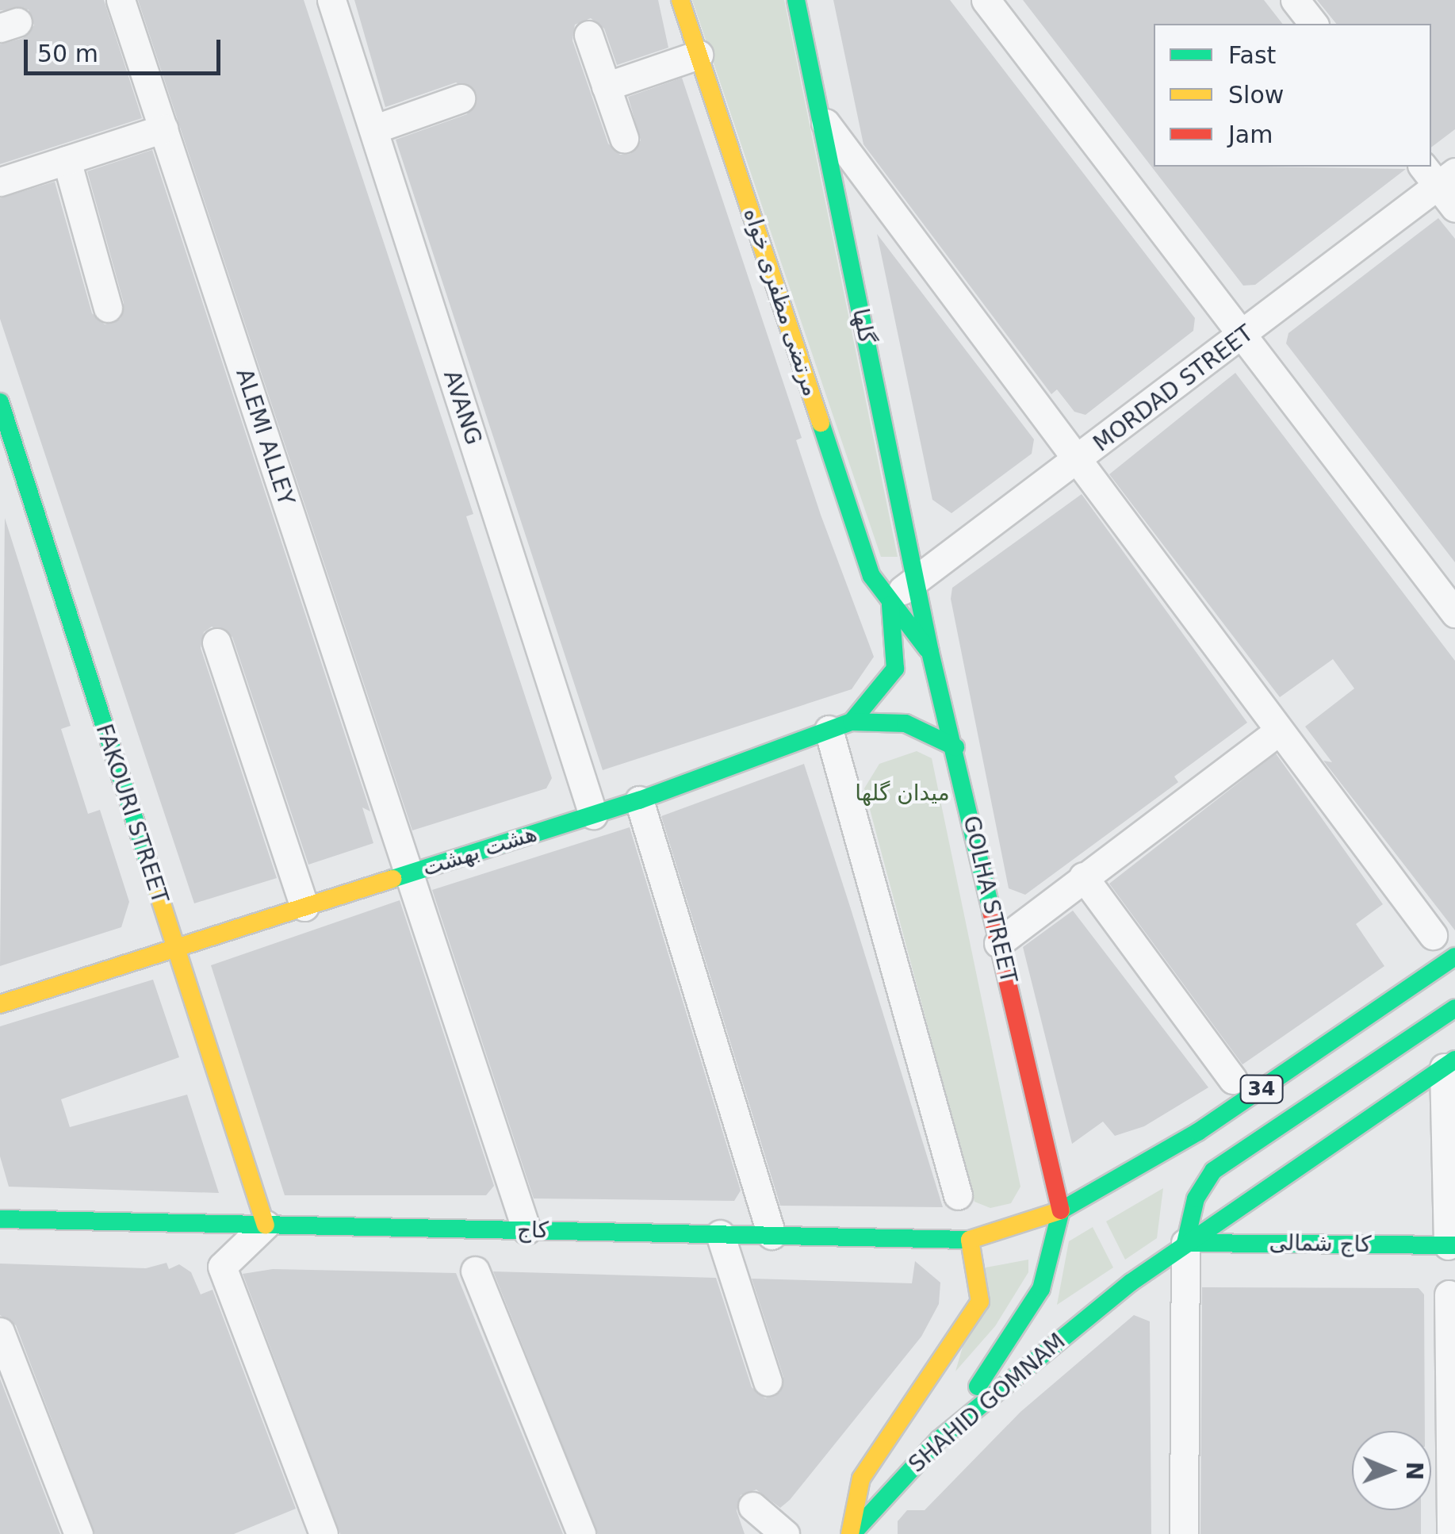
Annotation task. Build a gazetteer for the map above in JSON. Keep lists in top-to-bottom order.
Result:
{
  "streets": {
    "main road": [
      "مرتضی مظفری خواه",
      "گلها",
      "FAKOURI STREET",
      "هشت بهشت",
      "GOLHA STREET",
      "34",
      "کاج",
      "کاج شمالی",
      "SHAHID GOMNAM"
    ],
    "street": ["MORDAD STREET", "AVANG", "ALEMI ALLEY"]
  },
  "crossings": [
    ["مرتضی مظفری خواه", "MORDAD STREET"],
    ["مرتضی مظفری خواه", "GOLHA STREET"],
    ["گلها", "MORDAD STREET"],
    ["گلها", "GOLHA STREET"],
    ["MORDAD STREET", "GOLHA STREET"],
    ["AVANG", "هشت بهشت"],
    ["ALEMI ALLEY", "هشت بهشت"],
    ["ALEMI ALLEY", "کاج"],
    ["FAKOURI STREET", "هشت بهشت"],
    ["FAKOURI STREET", "کاج"],
    ["هشت بهشت", "GOLHA STREET"],
    ["GOLHA STREET", "34"],
    ["GOLHA STREET", "کاج"],
    ["34", "کاج"],
    ["کاج شمالی", "SHAHID GOMNAM"]
  ],
  "parks": ["میدان گلها"],
  "legend": ["Fast", "Slow", "Jam"],
  "scale_bar": "50 m",
  "north": "right"
}
